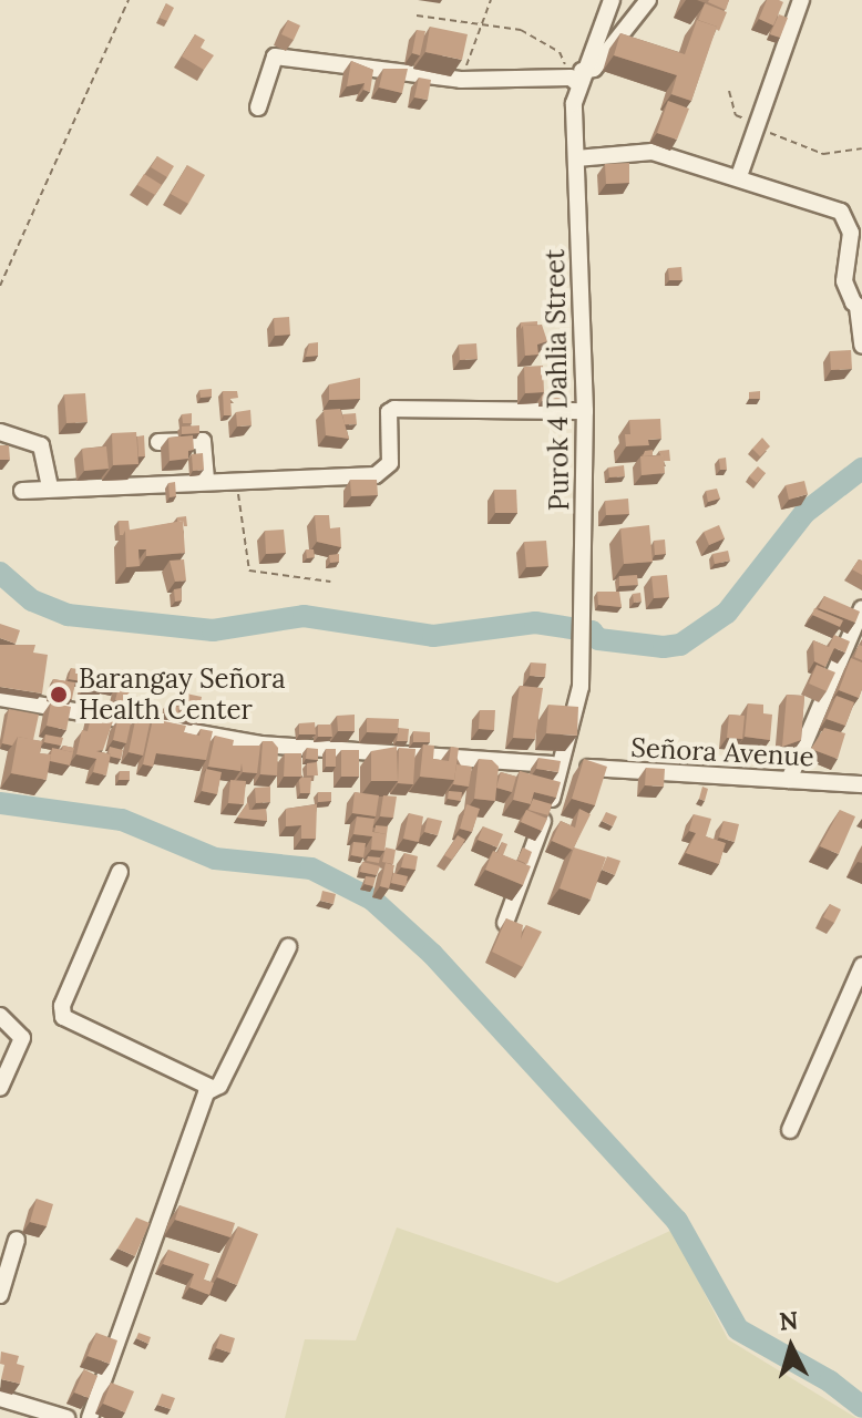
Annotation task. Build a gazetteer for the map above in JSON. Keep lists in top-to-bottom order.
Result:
{
  "streets": {
    "street": ["Purok 4 Dahlia Street", "Señora Avenue"]
  },
  "crossings": [
    ["Purok 4 Dahlia Street", "Señora Avenue"]
  ],
  "places": ["Barangay Señora Health Center"],
  "north": "top"
}
